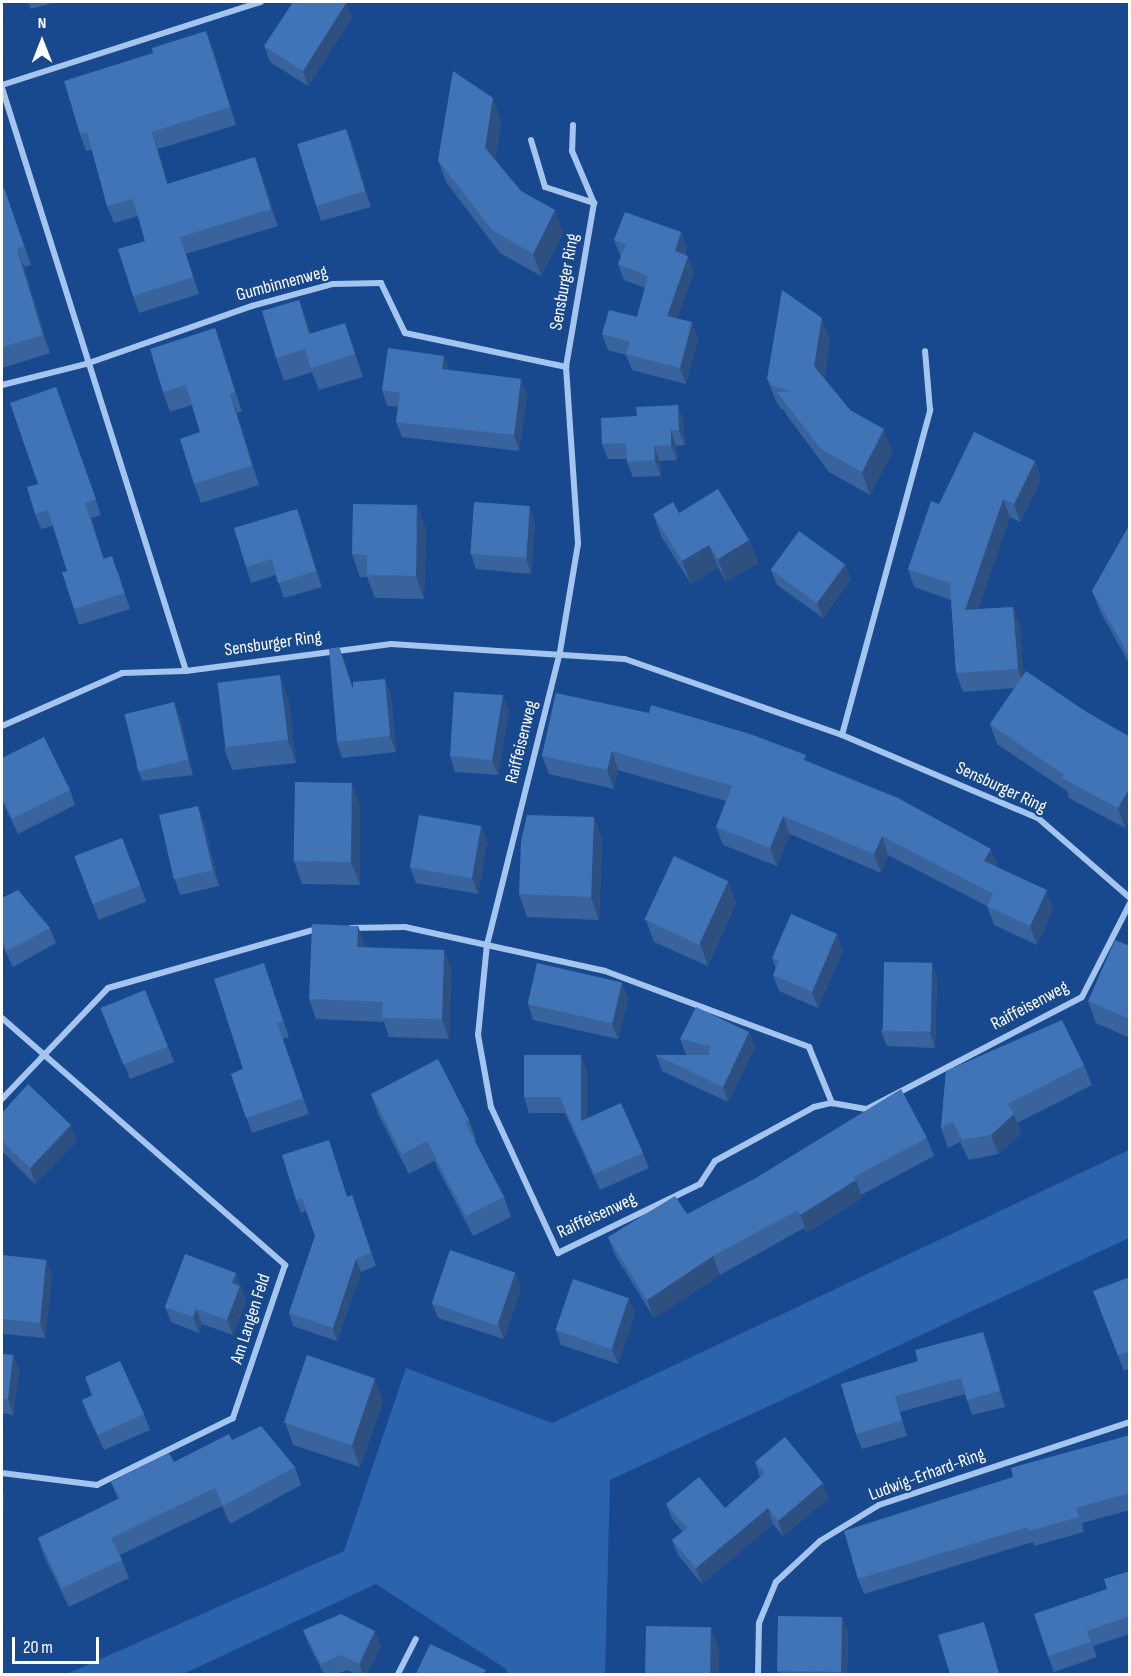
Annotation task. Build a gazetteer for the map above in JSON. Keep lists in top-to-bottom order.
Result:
{
  "streets": {
    "street": [
      "Sensburger Ring",
      "Gumbinnenweg",
      "Raiffeisenweg",
      "Am Langen Feld",
      "Ludwig-Erhard-Ring"
    ]
  },
  "crossings": [
    ["Sensburger Ring", "Gumbinnenweg"],
    ["Sensburger Ring", "Raiffeisenweg"]
  ],
  "scale_bar": "20 m",
  "north": "top"
}
